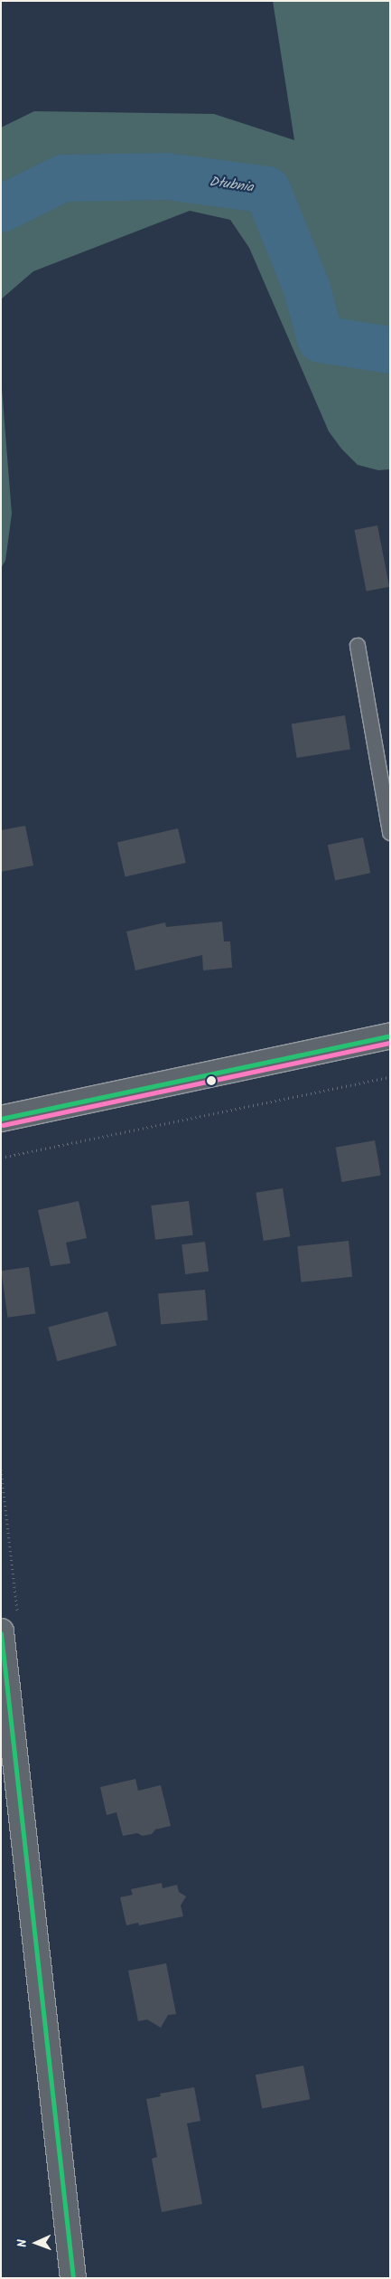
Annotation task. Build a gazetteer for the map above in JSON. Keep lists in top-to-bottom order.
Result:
{
  "water": ["Dłubnia"],
  "north": "left"
}
